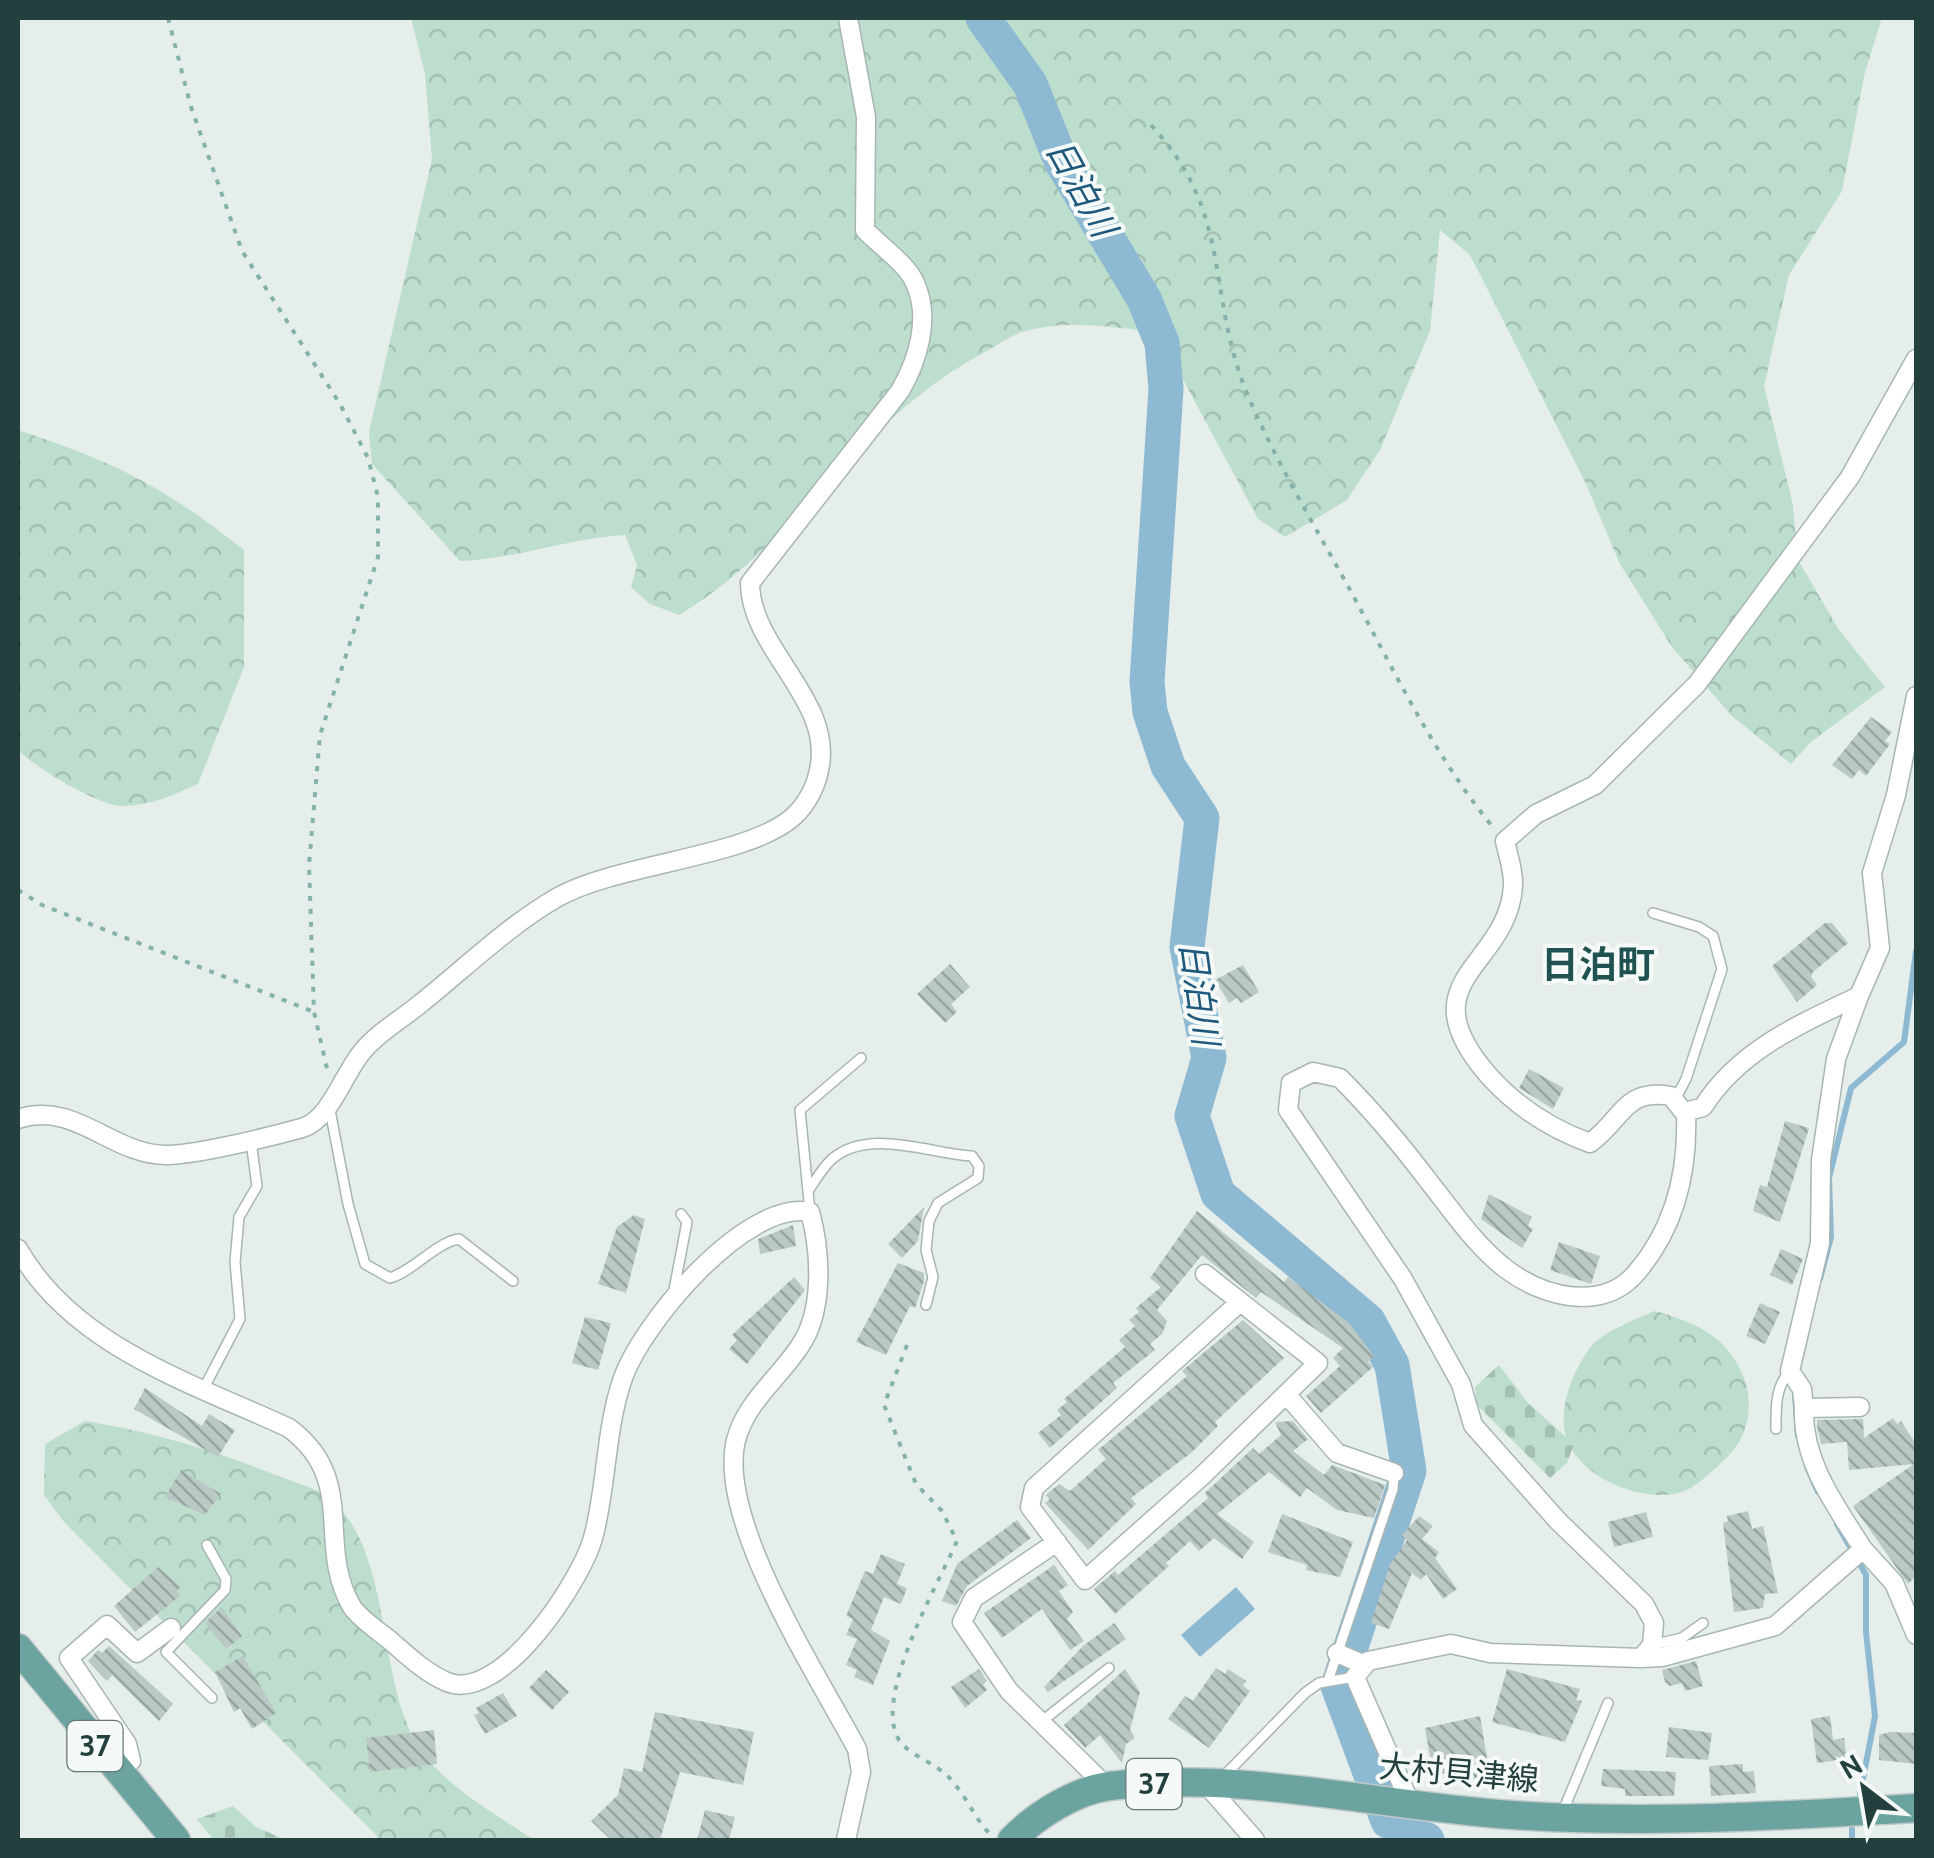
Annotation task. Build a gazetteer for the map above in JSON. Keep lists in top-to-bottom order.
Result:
{
  "streets": {
    "main road": ["37", "大村貝津線"]
  },
  "districts": ["日泊町"],
  "water": ["日泊川"],
  "north": "top left"
}
